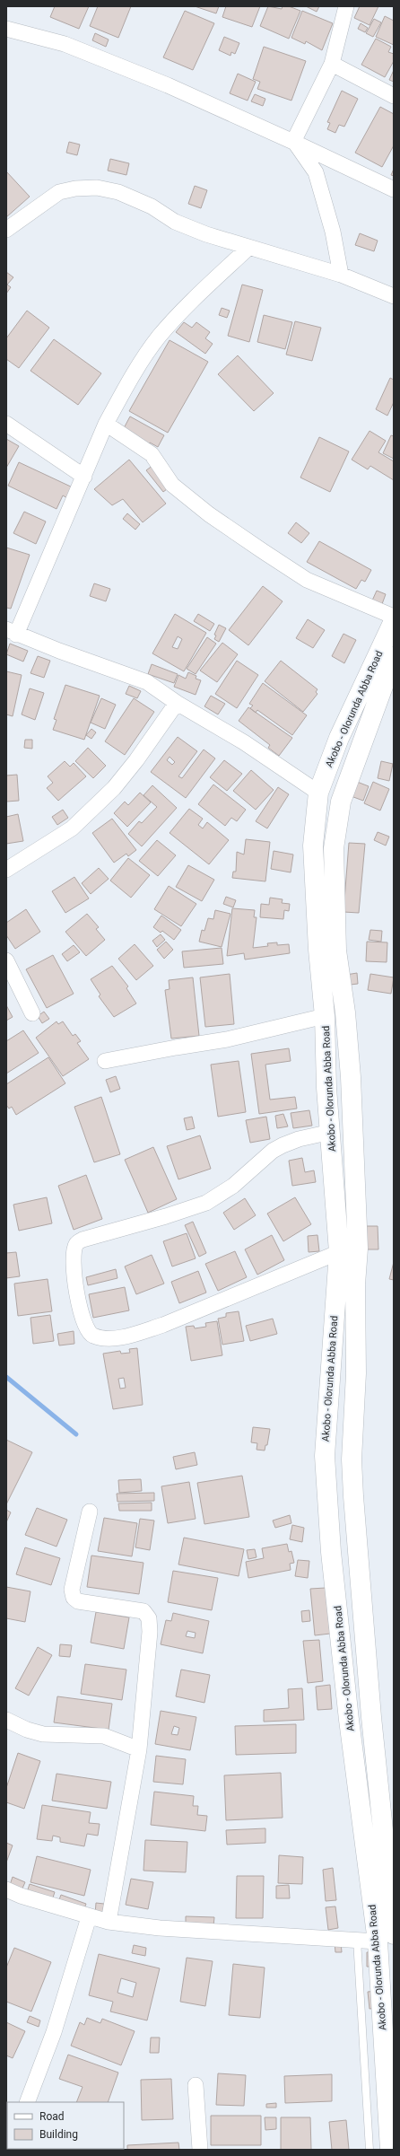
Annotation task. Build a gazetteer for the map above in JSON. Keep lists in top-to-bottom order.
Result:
{
  "streets": {
    "main road": ["Akobo - Olorunda Abba Road"]
  },
  "legend": ["Road", "Building"]
}
